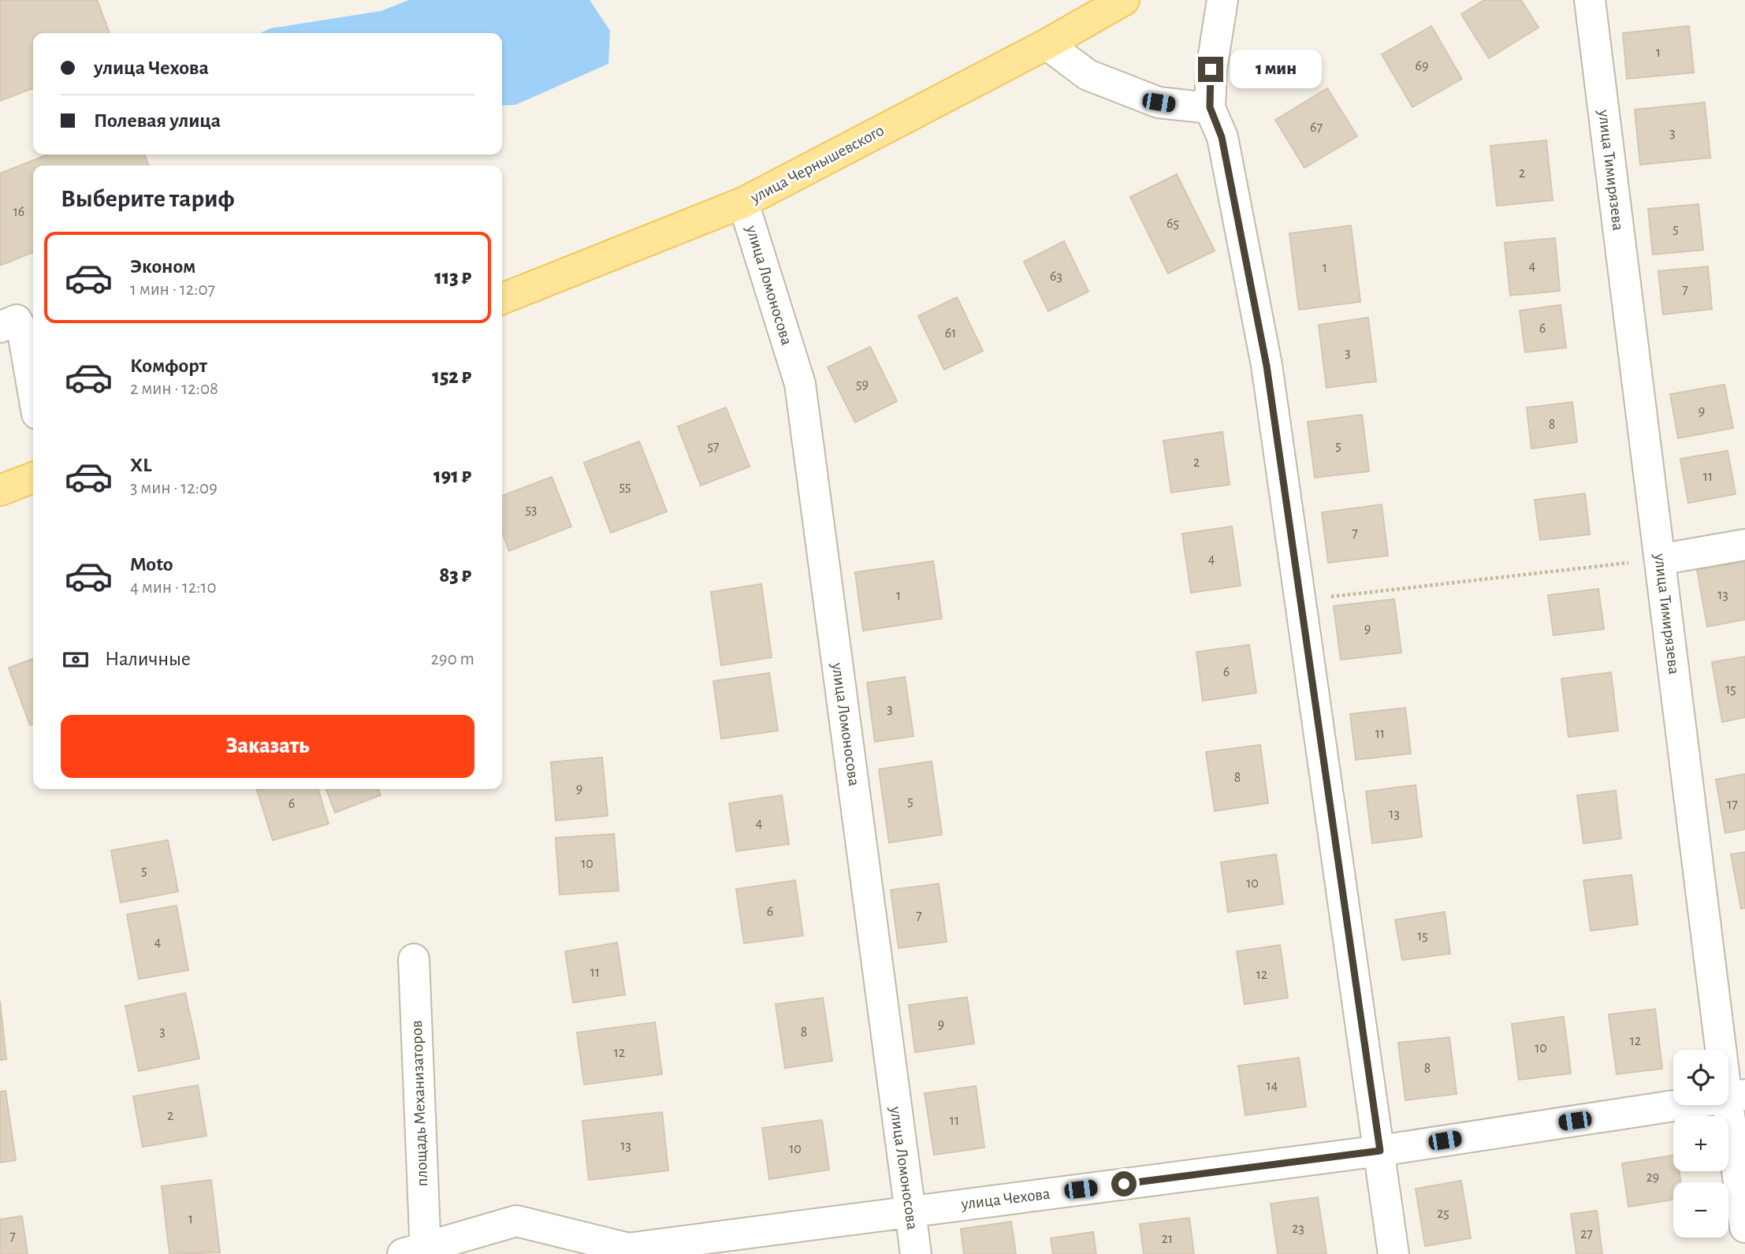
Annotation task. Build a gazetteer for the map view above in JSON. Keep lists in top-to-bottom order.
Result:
{
  "streets": {
    "main road": ["улица Чернышевского"],
    "street": [
      "улица Тимирязева",
      "улица Ломоносова",
      "площадь Механизаторов",
      "улица Чехова"
    ]
  },
  "crossings": [
    ["улица Чернышевского", "улица Ломоносова"],
    ["улица Тимирязева", "улица Чехова"],
    ["улица Ломоносова", "улица Чехова"],
    ["площадь Механизаторов", "улица Чехова"]
  ],
  "house_numbers": [
    "1",
    "69",
    "67",
    "3",
    "2",
    "16",
    "65",
    "5",
    "4",
    "1",
    "63",
    "7",
    "6",
    "61",
    "3",
    "59",
    "9",
    "8",
    "5",
    "57",
    "2",
    "11",
    "55",
    "53",
    "7",
    "4",
    "13",
    "1",
    "9",
    "6",
    "15",
    "3",
    "11",
    "8",
    "9",
    "5",
    "6",
    "17",
    "13",
    "4",
    "10",
    "5",
    "10",
    "6",
    "7",
    "15",
    "4",
    "11",
    "12",
    "9",
    "3",
    "8",
    "12",
    "10",
    "12",
    "8",
    "14",
    "2",
    "11",
    "13",
    "10",
    "29",
    "25",
    "1",
    "23",
    "27",
    "7",
    "21"
  ],
  "page": {
    "banner": ["улица Чехова", "Полевая улица"],
    "bubble": "1 мин",
    "heading": "Выберите тариф",
    "list": [
      {
        "name": "Эконом",
        "note": "1 мин · 12:07",
        "value": "113 ₽"
      },
      {
        "name": "Комфорт",
        "note": "2 мин · 12:08",
        "value": "152 ₽"
      },
      {
        "name": "XL",
        "note": "3 мин · 12:09",
        "value": "191 ₽"
      },
      {
        "name": "Moto",
        "note": "4 мин · 12:10",
        "value": "83 ₽"
      }
    ],
    "pay": ["Наличные", "290 m"],
    "buttons": "Заказать",
    "map_buttons": ["+", "−"]
  }
}
